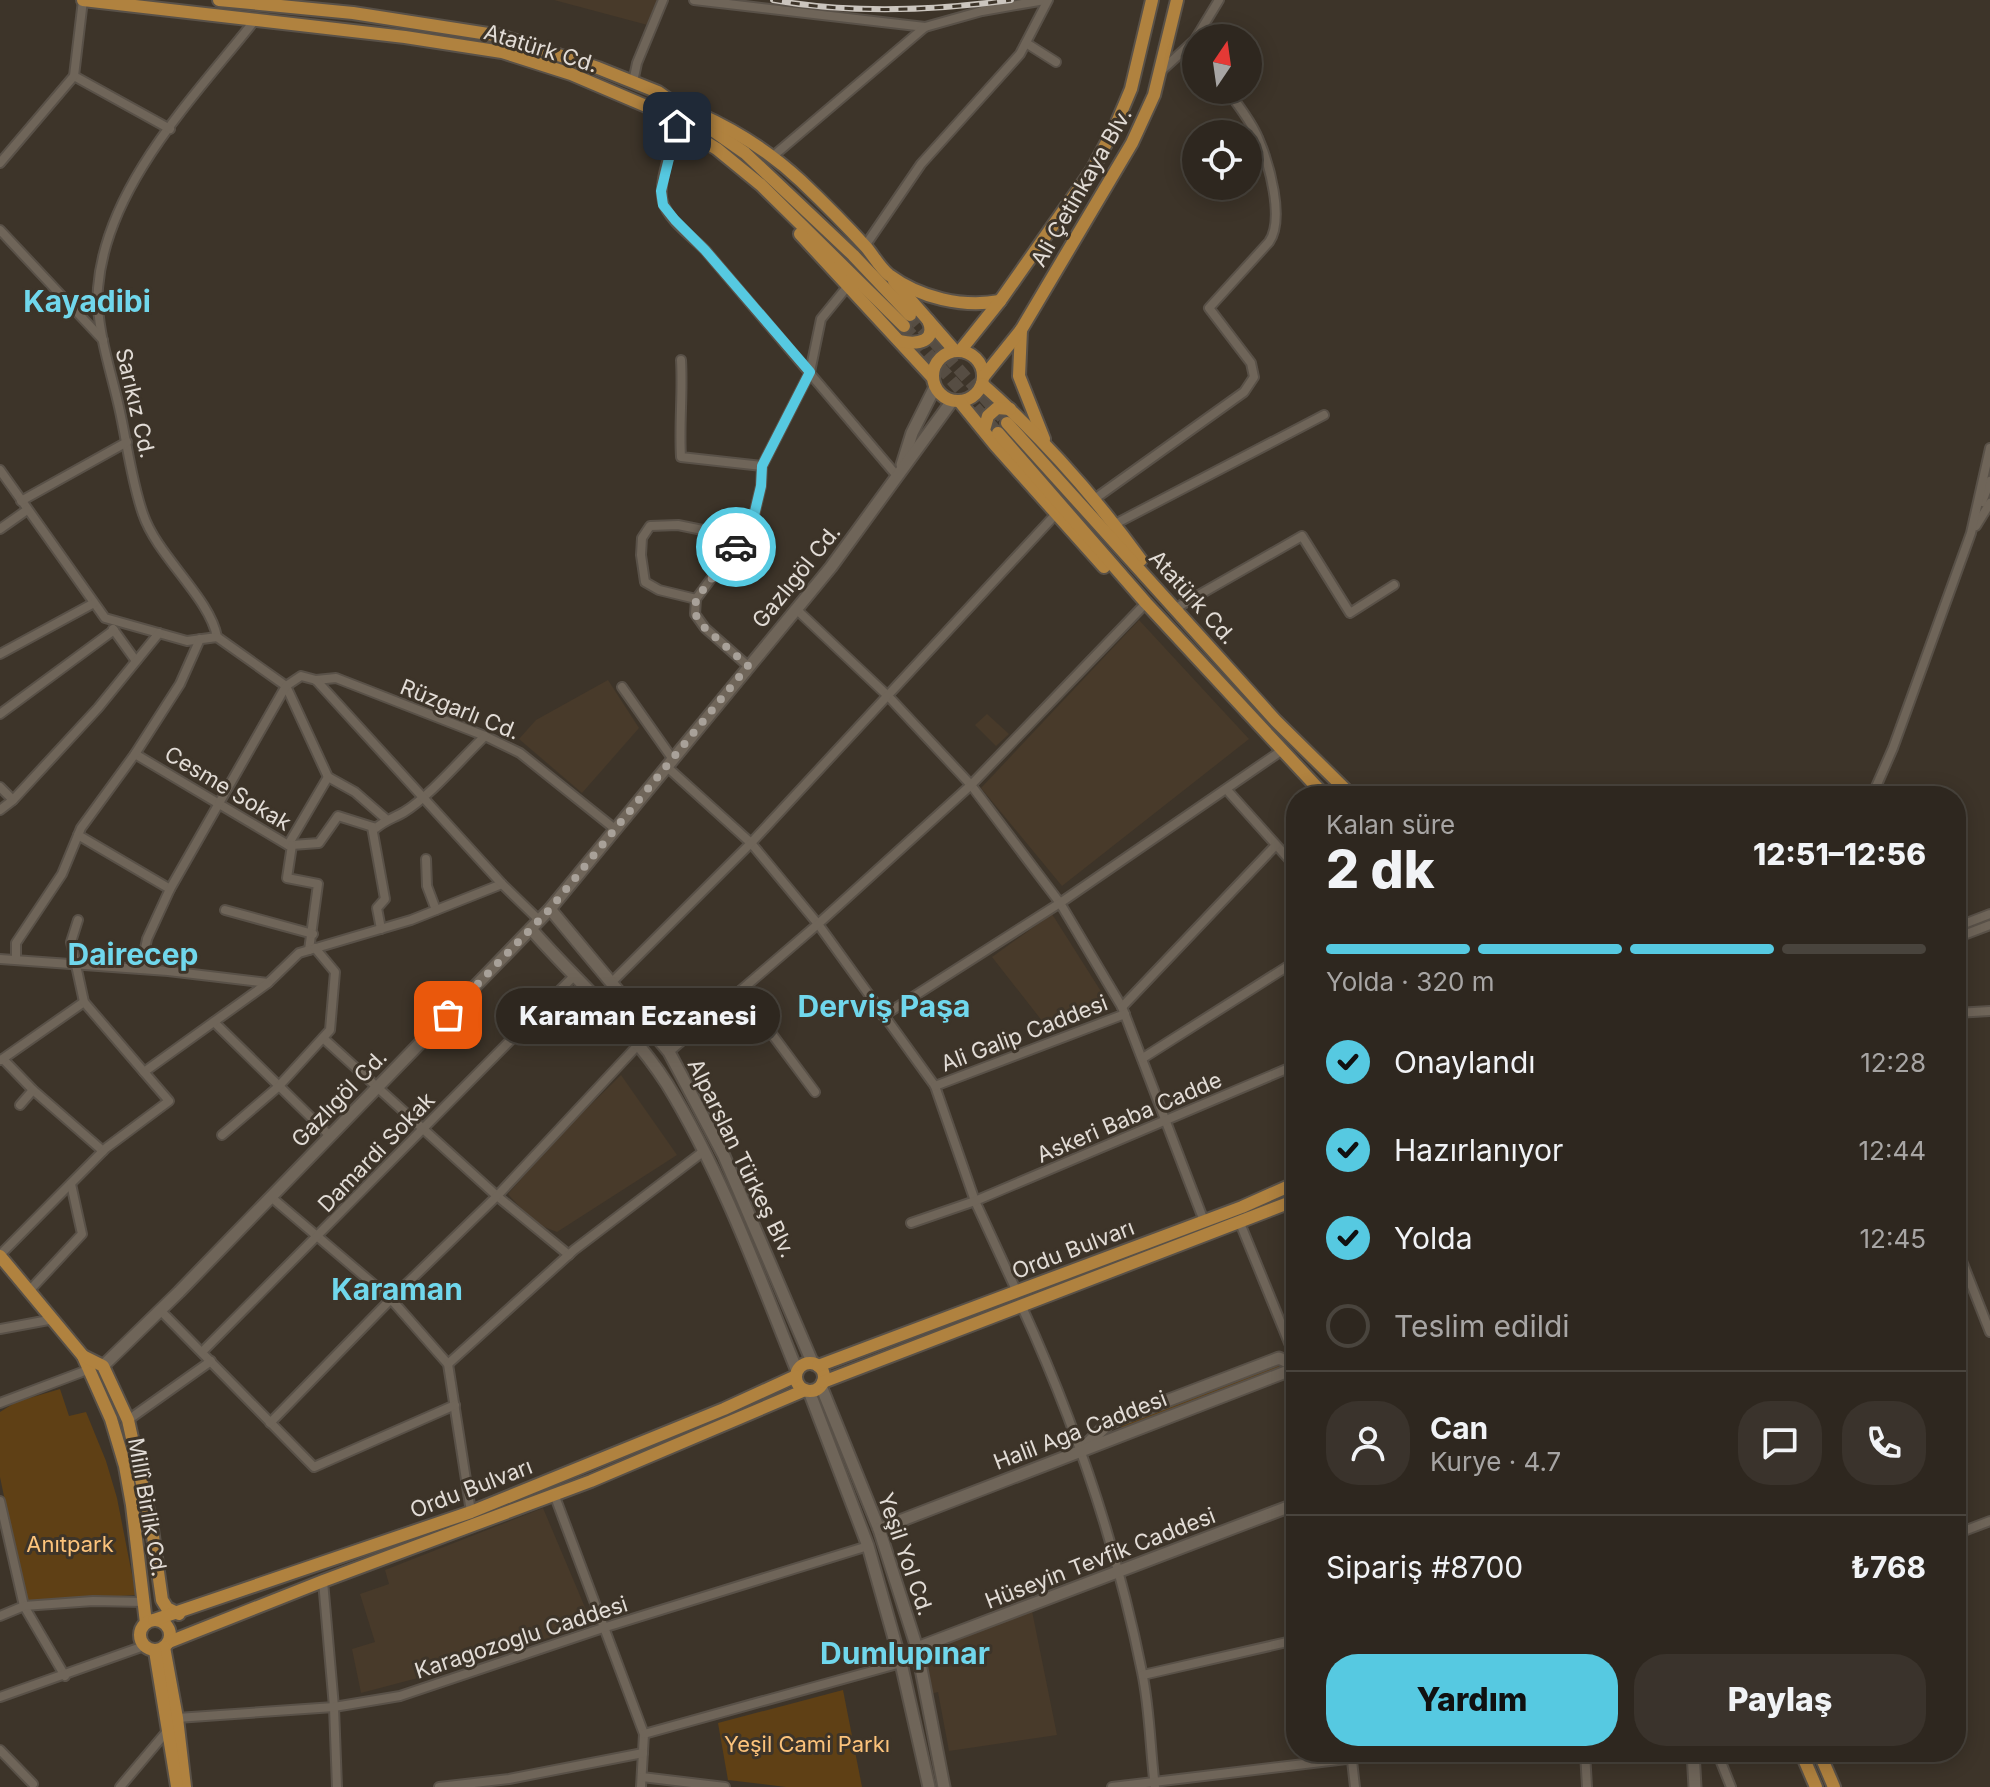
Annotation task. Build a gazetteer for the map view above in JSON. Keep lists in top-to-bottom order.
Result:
{
  "streets": {
    "main road": [
      "Atatürk Cd.",
      "Ali Çetinkaya Blv.",
      "Ordu Bulvarı",
      "Millî Birlik Cd."
    ],
    "street": [
      "Sarıkız Cd.",
      "Gazlıgöl Cd.",
      "Rüzgarlı Cd.",
      "Cesme Sokak",
      "Ali Galip Caddesi",
      "Askeri Baba Cadde",
      "Damardi Sokak",
      "Alparslan Türkeş Blv.",
      "Halil Aga Caddesi",
      "Yeşil Yol Cd.",
      "Hüseyin Tevfik Caddesi",
      "Karagozoglu Caddesi"
    ]
  },
  "crossings": [
    ["Atatürk Cd.", "Sarıkız Cd."],
    ["Ali Çetinkaya Blv.", "Gazlıgöl Cd."],
    ["Sarıkız Cd.", "Rüzgarlı Cd."],
    ["Gazlıgöl Cd.", "Rüzgarlı Cd."],
    ["Gazlıgöl Cd.", "Alparslan Türkeş Blv."],
    ["Gazlıgöl Cd.", "Millî Birlik Cd."],
    ["Damardi Sokak", "Alparslan Türkeş Blv."],
    ["Alparslan Türkeş Blv.", "Ordu Bulvarı"],
    ["Alparslan Türkeş Blv.", "Yeşil Yol Cd."],
    ["Ordu Bulvarı", "Millî Birlik Cd."],
    ["Ordu Bulvarı", "Yeşil Yol Cd."],
    ["Halil Aga Caddesi", "Yeşil Yol Cd."],
    ["Yeşil Yol Cd.", "Hüseyin Tevfik Caddesi"],
    ["Yeşil Yol Cd.", "Karagozoglu Caddesi"]
  ],
  "districts": [
    "Kayadibi",
    "Dairecep",
    "Derviş Paşa",
    "Karaman",
    "Dumlupınar"
  ],
  "parks": ["Anıtpark", "Yeşil Cami Parkı"],
  "places": ["Karaman Eczanesi"],
  "north": "top",
  "page": {
    "heading": ["2 dk", "Kalan süre", "12:51–12:56"],
    "panel": [
      "Can",
      "Kurye · 4.7",
      "Sipariş #8700",
      "₺768"
    ],
    "bar": "Yolda · 320 m",
    "bubble": "Karaman Eczanesi",
    "list": [
      ["Onaylandı", "12:28"],
      ["Hazırlanıyor", "12:44"],
      ["Yolda", "12:45"],
      "Teslim edildi"
    ],
    "buttons": ["Yardım", "Paylaş"]
  }
}
